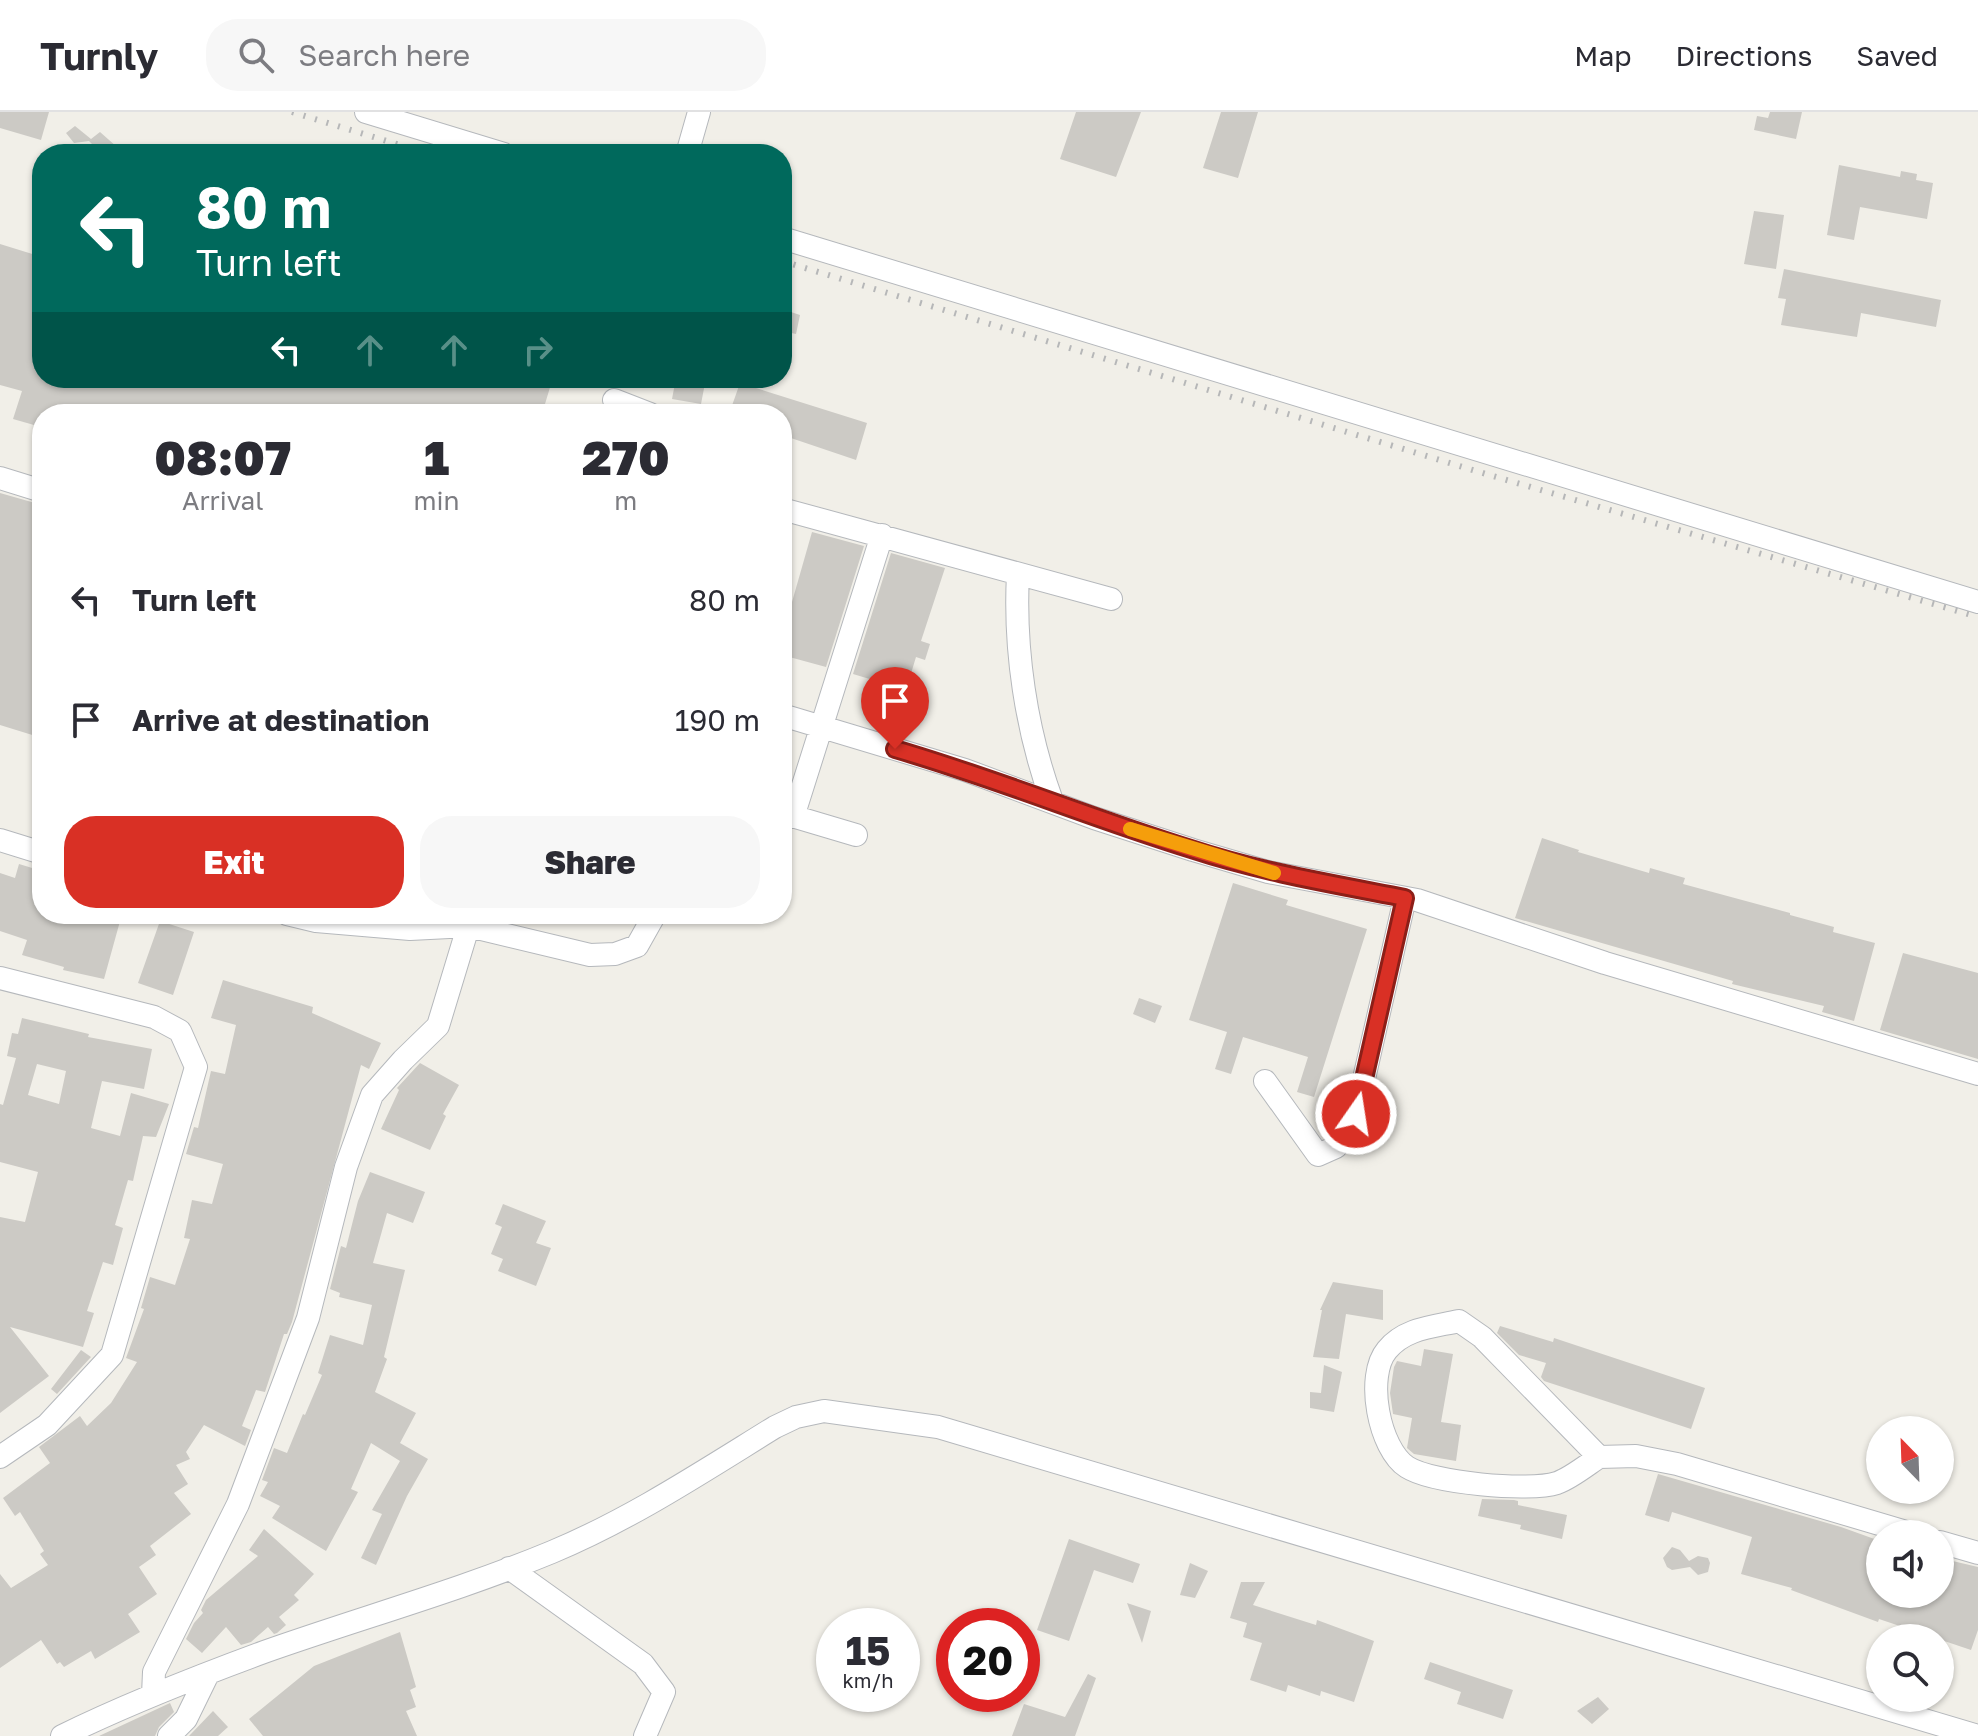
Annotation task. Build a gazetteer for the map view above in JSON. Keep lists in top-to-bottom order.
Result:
{
  "north": "top left",
  "page": {
    "header": "Turnly",
    "search": "Search here",
    "nav": ["Map", "Directions", "Saved"],
    "turn": ["80 m", "Turn left"],
    "eta": [
      "08:07",
      "Arrival",
      "1",
      "min",
      "270",
      "m"
    ],
    "list": [
      {
        "name": "Turn left",
        "value": "80 m"
      },
      {
        "name": "Arrive at destination",
        "value": "190 m"
      }
    ],
    "buttons": ["Exit", "Share"],
    "speed": "15 km/h",
    "limit": "20"
  }
}
